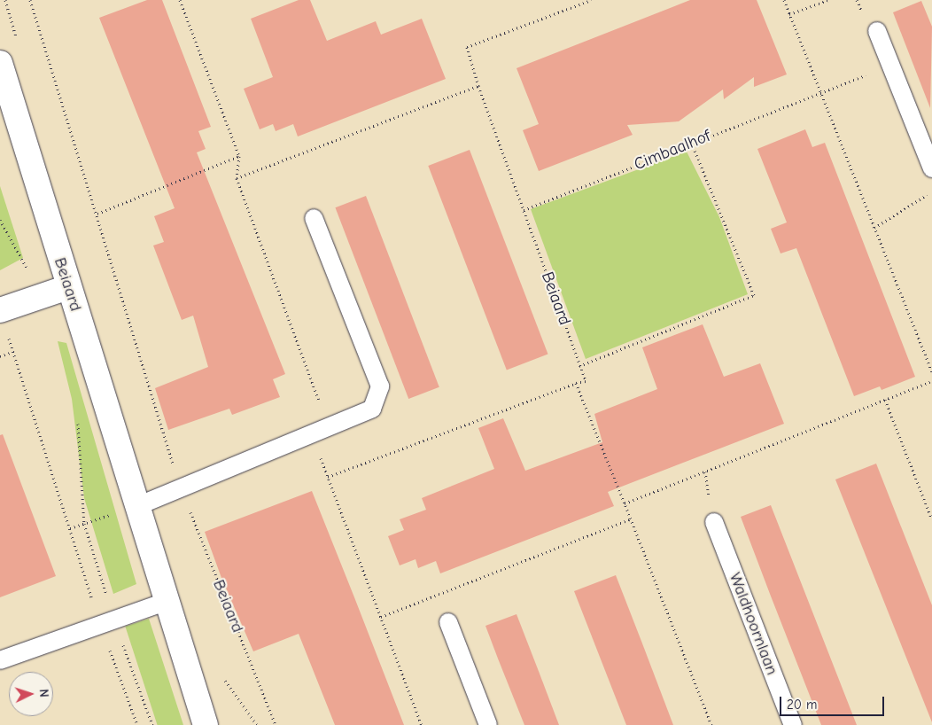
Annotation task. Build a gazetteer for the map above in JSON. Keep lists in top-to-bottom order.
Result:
{
  "streets": {
    "street": ["Beiaard"],
    "lane": ["Waldhoornlaan"],
    "path": ["Cimbaalhof"]
  },
  "crossings": [
    ["Cimbaalhof", "Beiaard"]
  ],
  "scale_bar": "20 m",
  "north": "right"
}
